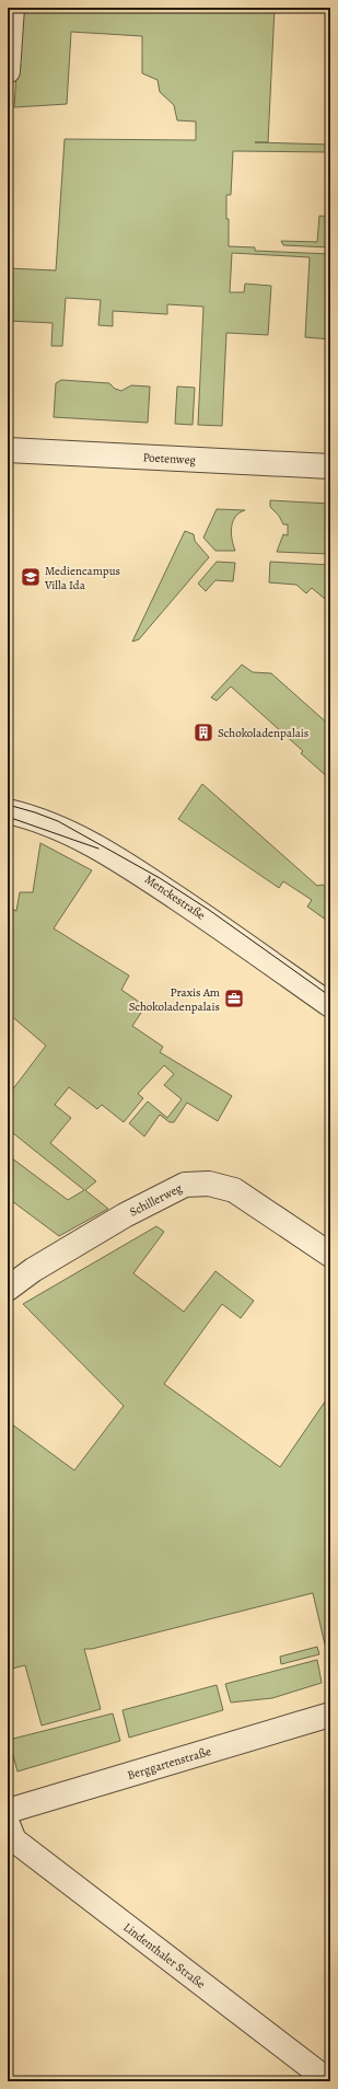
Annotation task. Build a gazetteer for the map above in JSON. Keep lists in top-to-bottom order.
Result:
{
  "streets": {
    "street": [
      "Poetenweg",
      "Menckestraße",
      "Schillerweg",
      "Berggartenstraße",
      "Lindenthaler Straße"
    ]
  },
  "places": {
    "school or university": ["Mediencampus Villa Ida"],
    "building": ["Schokoladenpalais"],
    "office": ["Praxis Am Schokoladenpalais"]
  }
}
